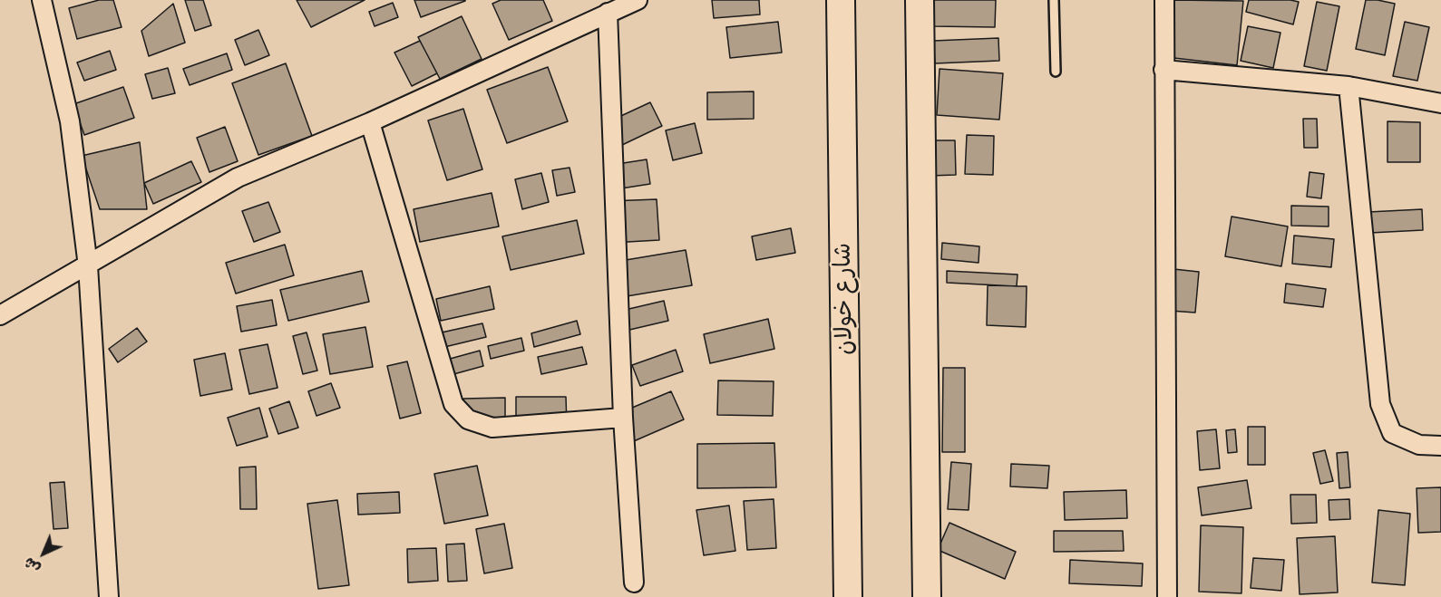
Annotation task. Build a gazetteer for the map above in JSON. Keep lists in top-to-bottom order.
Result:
{
  "streets": {
    "main road": ["شارع خولان"]
  },
  "north": "bottom left"
}
